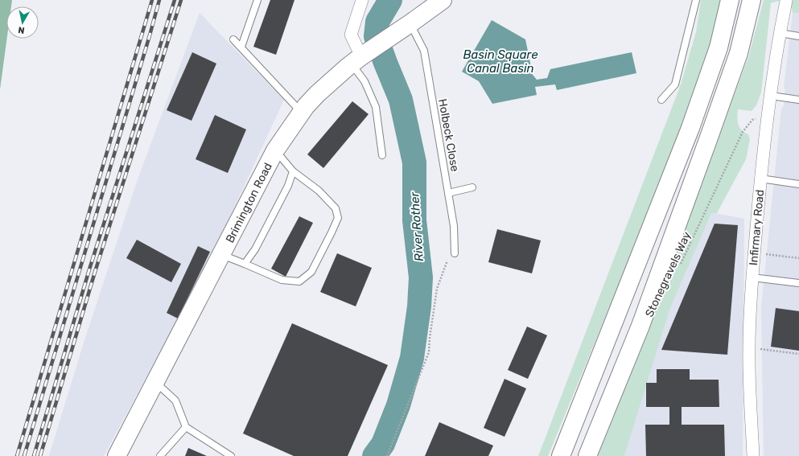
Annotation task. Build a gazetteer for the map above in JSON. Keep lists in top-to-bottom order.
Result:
{
  "streets": {
    "main road": ["Brimington Road"],
    "street": ["Infirmary Road"],
    "lane": ["Holbeck Close"],
    "path": ["Stonegravels Way"]
  },
  "crossings": [
    ["Holbeck Close", "Brimington Road"],
    ["Infirmary Road", "Stonegravels Way"]
  ],
  "water": ["Basin Square Canal Basin", "River Rother"],
  "north": "bottom"
}
